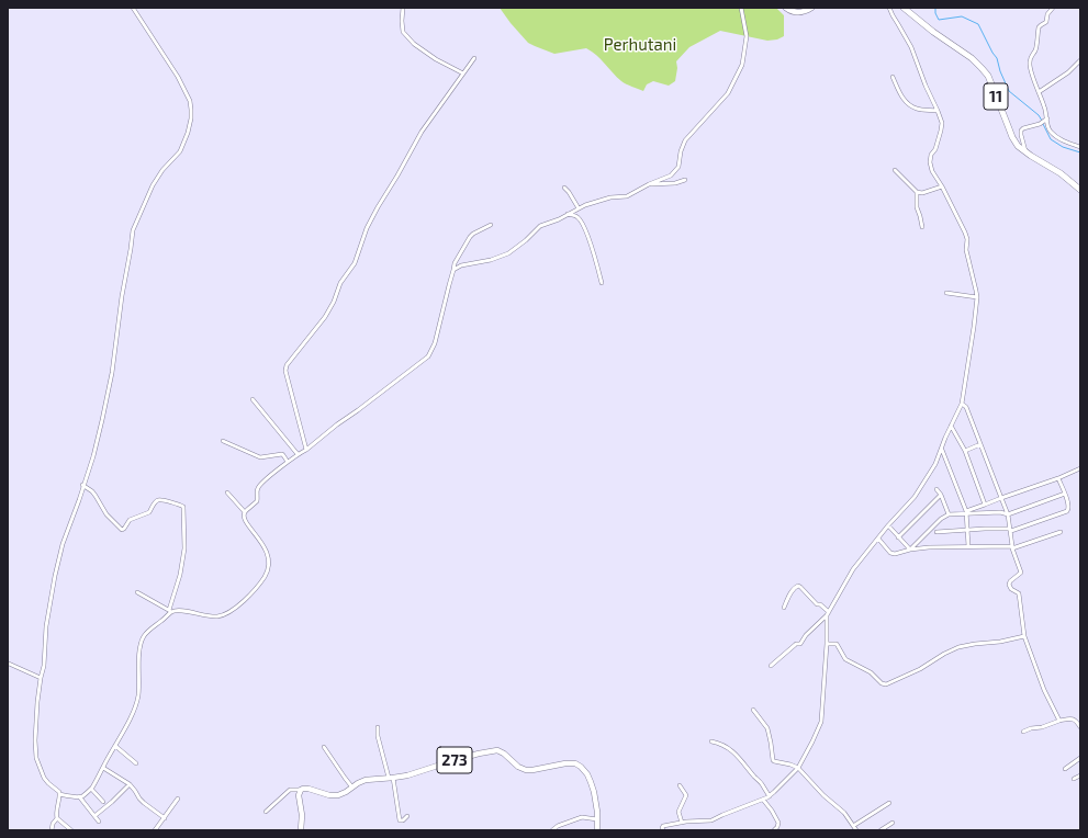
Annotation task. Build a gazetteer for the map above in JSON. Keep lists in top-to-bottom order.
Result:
{
  "streets": {
    "highway": ["11"],
    "main road": ["273"]
  },
  "parks": ["Perhutani"]
}
